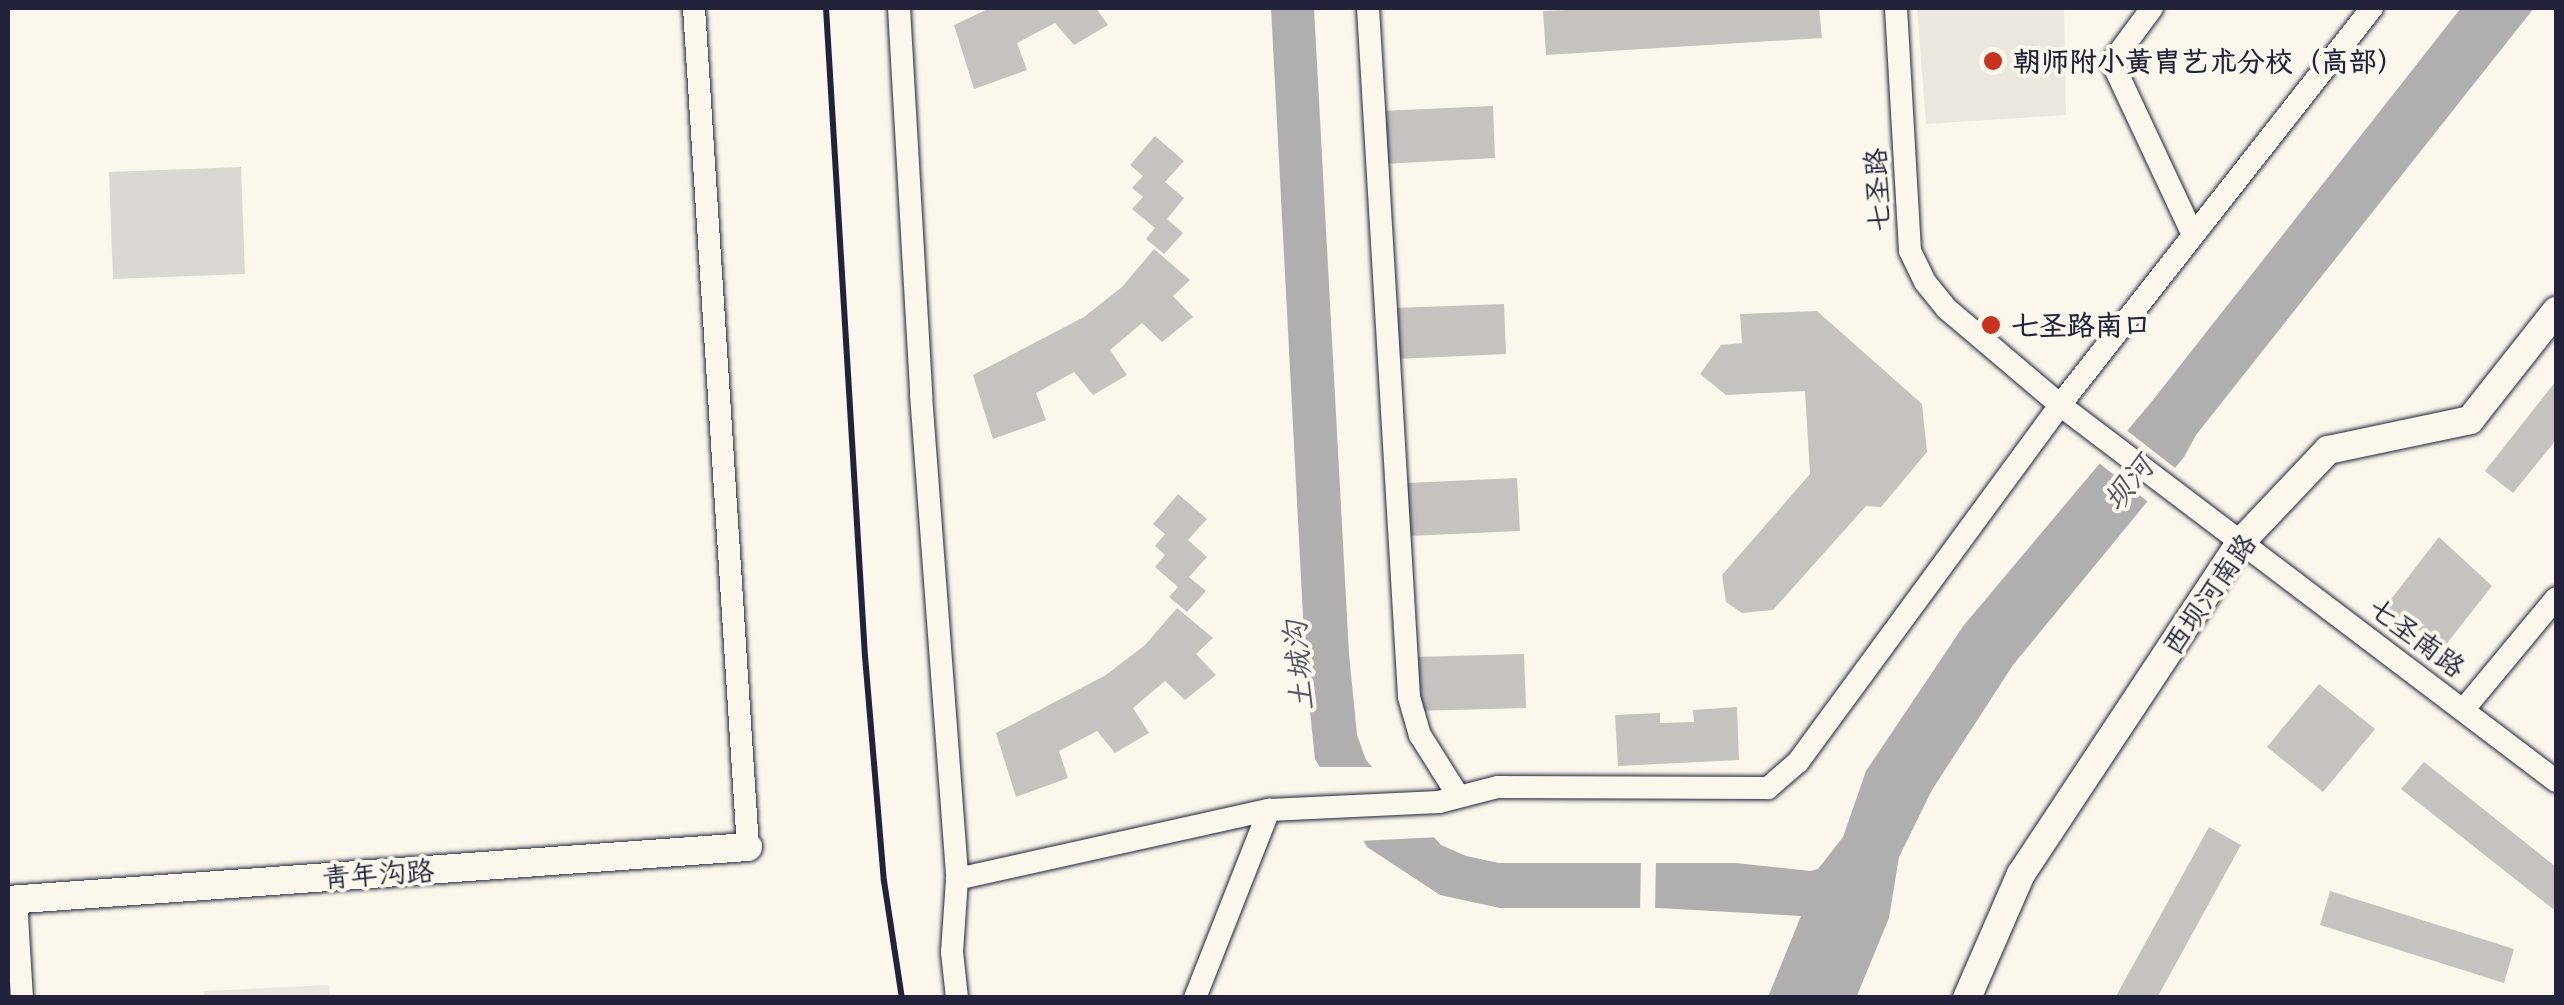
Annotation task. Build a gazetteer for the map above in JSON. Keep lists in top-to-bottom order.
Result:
{
  "streets": {
    "street": [
      "七圣路",
      "西坝河南路",
      "七圣南路",
      "青年沟路"
    ]
  },
  "crossings": [
    ["七圣路", "七圣南路"],
    ["西坝河南路", "七圣南路"]
  ],
  "water": ["坝河", "土城沟"],
  "places": ["朝师附小黄胄艺术分校（高部）", "七圣路南口"]
}
